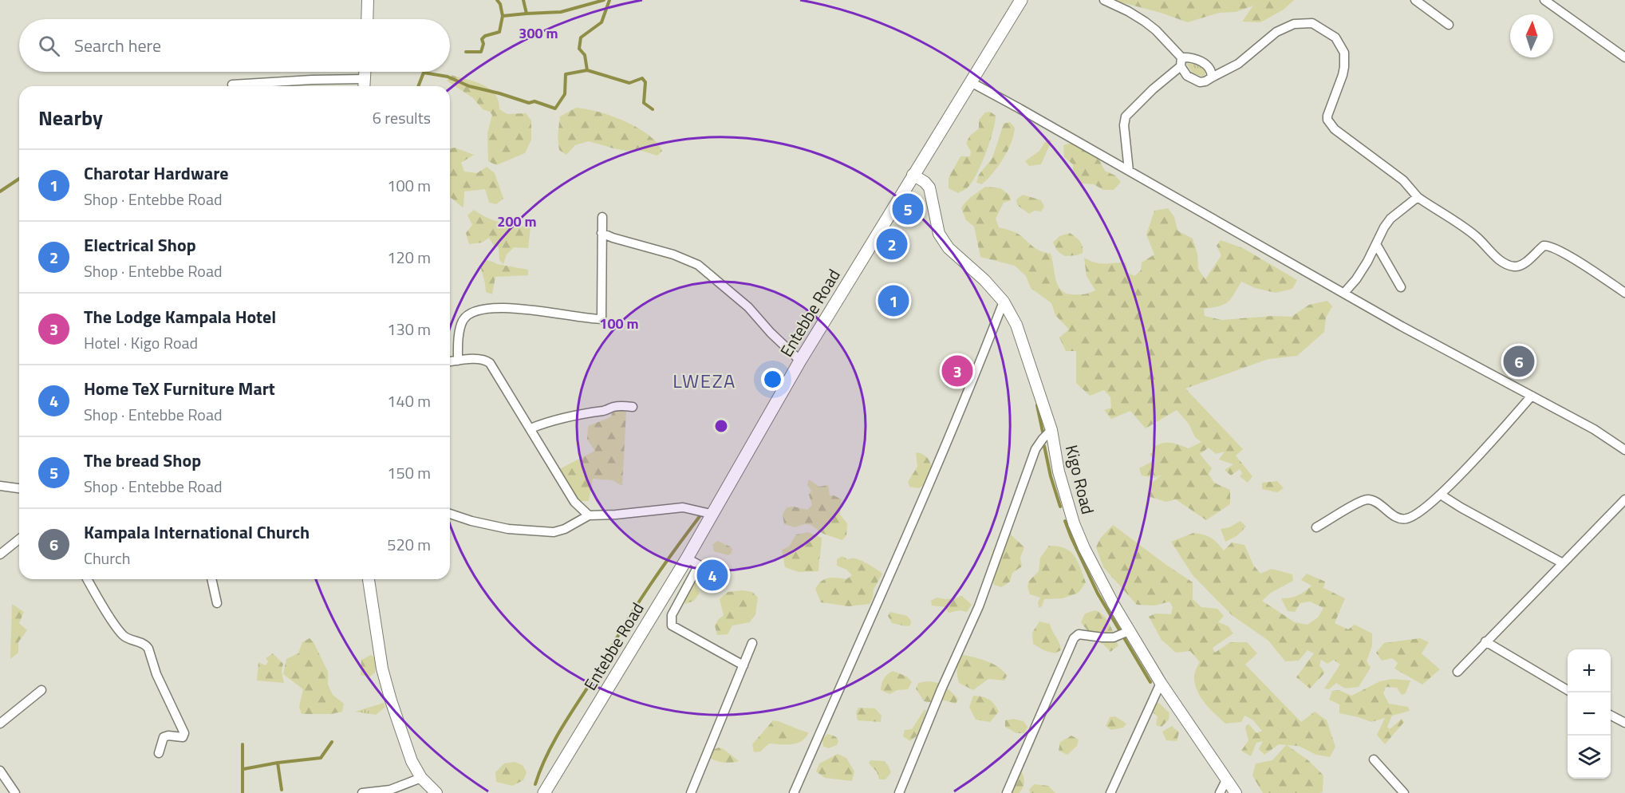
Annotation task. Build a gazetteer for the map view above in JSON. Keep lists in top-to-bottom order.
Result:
{
  "streets": {
    "main road": ["Entebbe Road"],
    "street": ["Kigo Road"]
  },
  "crossings": [
    ["Entebbe Road", "Kigo Road"]
  ],
  "districts": ["LWEZA"],
  "north": "top",
  "page": {
    "search": "Search here",
    "heading": ["Nearby", "6 results"],
    "list": [
      {
        "mark": "1",
        "name": "Charotar Hardware",
        "note": "Shop · Entebbe Road",
        "value": "100 m"
      },
      {
        "mark": "2",
        "name": "Electrical Shop",
        "note": "Shop · Entebbe Road",
        "value": "120 m"
      },
      {
        "mark": "3",
        "name": "The Lodge Kampala Hotel",
        "note": "Hotel · Kigo Road",
        "value": "130 m"
      },
      {
        "mark": "4",
        "name": "Home TeX Furniture Mart",
        "note": "Shop · Entebbe Road",
        "value": "140 m"
      },
      {
        "mark": "5",
        "name": "The bread Shop",
        "note": "Shop · Entebbe Road",
        "value": "150 m"
      },
      {
        "mark": "6",
        "name": "Kampala International Church",
        "note": "Church",
        "value": "520 m"
      }
    ],
    "pins": [
      "5",
      "2",
      "1",
      "6",
      "3",
      "4"
    ],
    "map_buttons": ["+", "−"]
  },
  "rings": ["300 m", "200 m", "100 m"]
}
